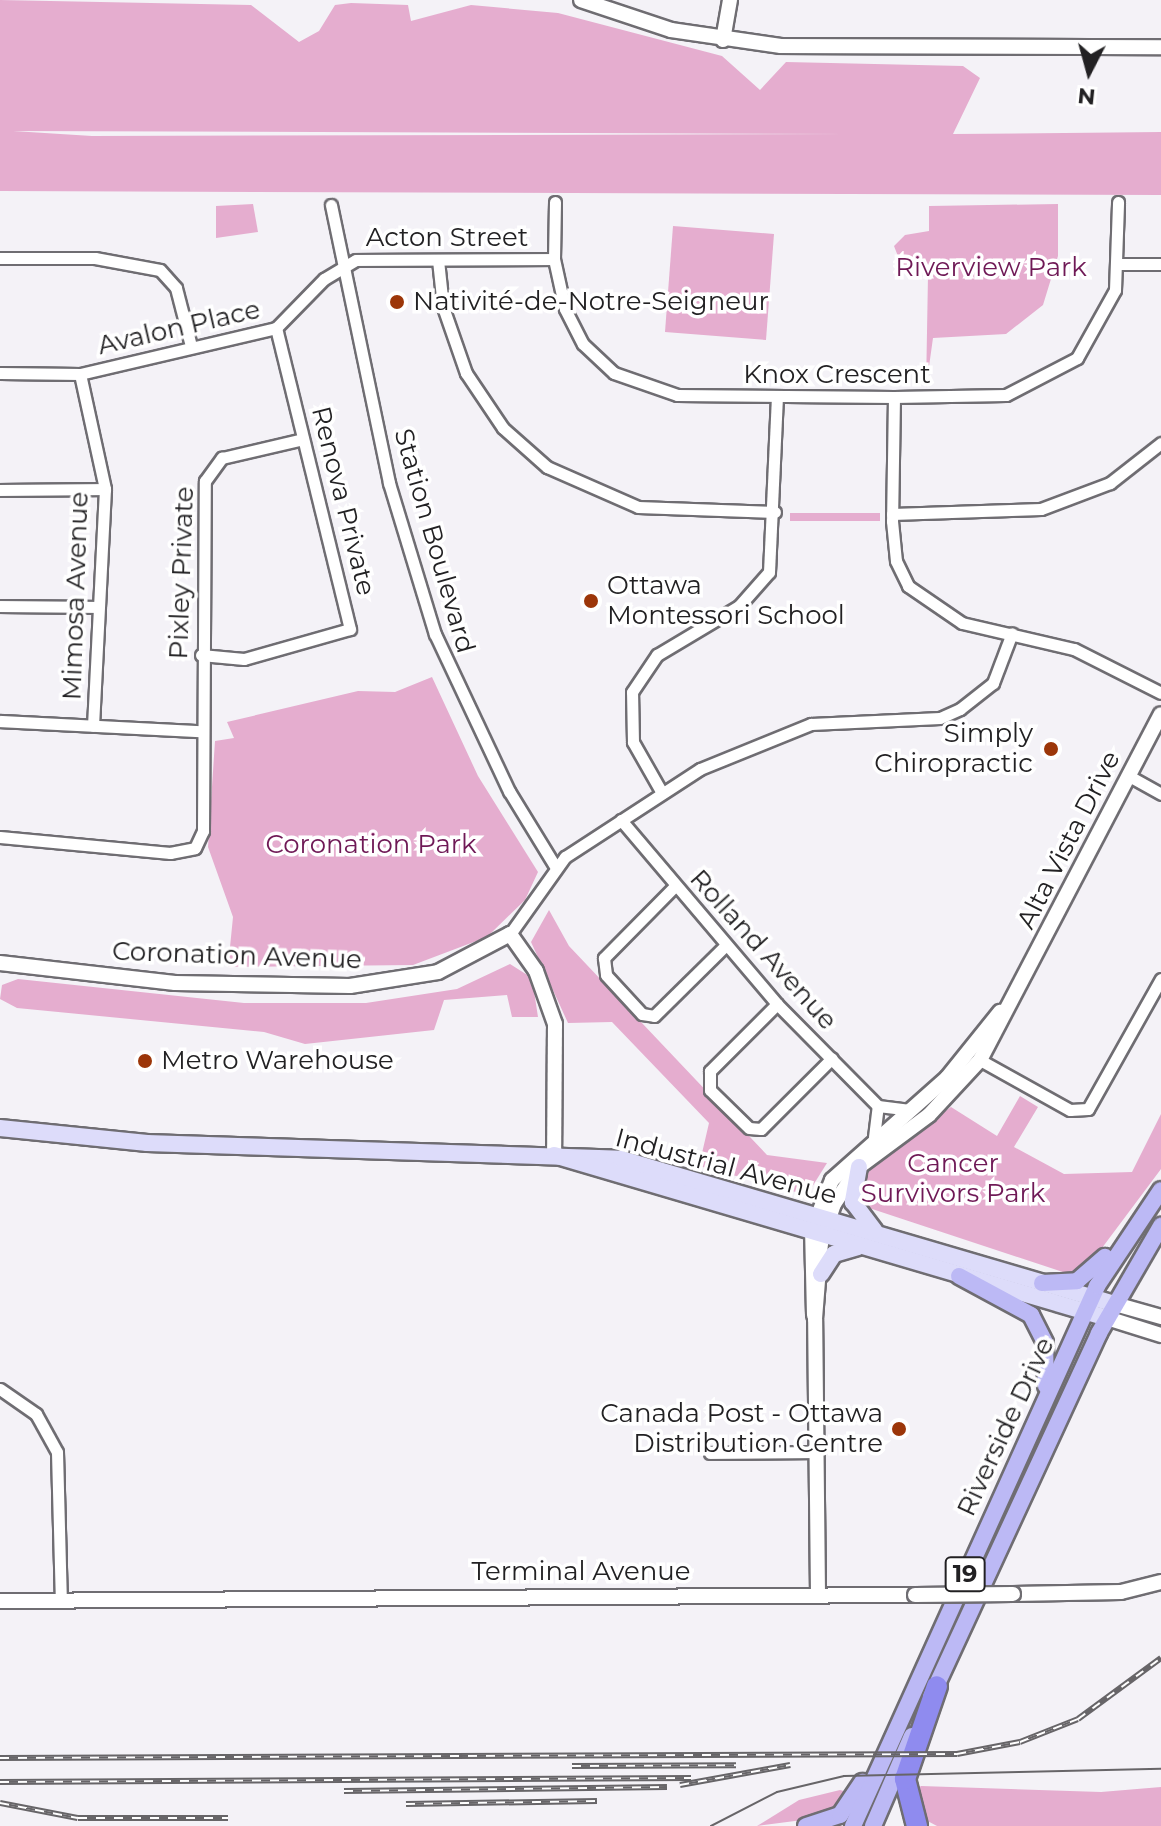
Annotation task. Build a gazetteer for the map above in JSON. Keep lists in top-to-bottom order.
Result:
{
  "streets": {
    "main road": ["Industrial Avenue", "Riverside Drive", "19"],
    "street": [
      "Acton Street",
      "Avalon Place",
      "Knox Crescent",
      "Renova Private",
      "Station Boulevard",
      "Pixley Private",
      "Mimosa Avenue",
      "Alta Vista Drive",
      "Rolland Avenue",
      "Coronation Avenue",
      "Terminal Avenue"
    ]
  },
  "crossings": [
    ["Acton Street", "Avalon Place"],
    ["Acton Street", "Knox Crescent"],
    ["Acton Street", "Station Boulevard"],
    ["Avalon Place", "Renova Private"],
    ["Avalon Place", "Station Boulevard"],
    ["Avalon Place", "Mimosa Avenue"],
    ["Renova Private", "Pixley Private"],
    ["Alta Vista Drive", "Industrial Avenue"],
    ["Industrial Avenue", "Riverside Drive"]
  ],
  "parks": ["Riverview Park", "Coronation Park", "Cancer Survivors Park"],
  "places": [
    "Nativité-de-Notre-Seigneur",
    "Ottawa Montessori School",
    "Simply Chiropractic",
    "Metro Warehouse",
    "Canada Post - Ottawa Distribution Centre"
  ],
  "north": "bottom"
}
